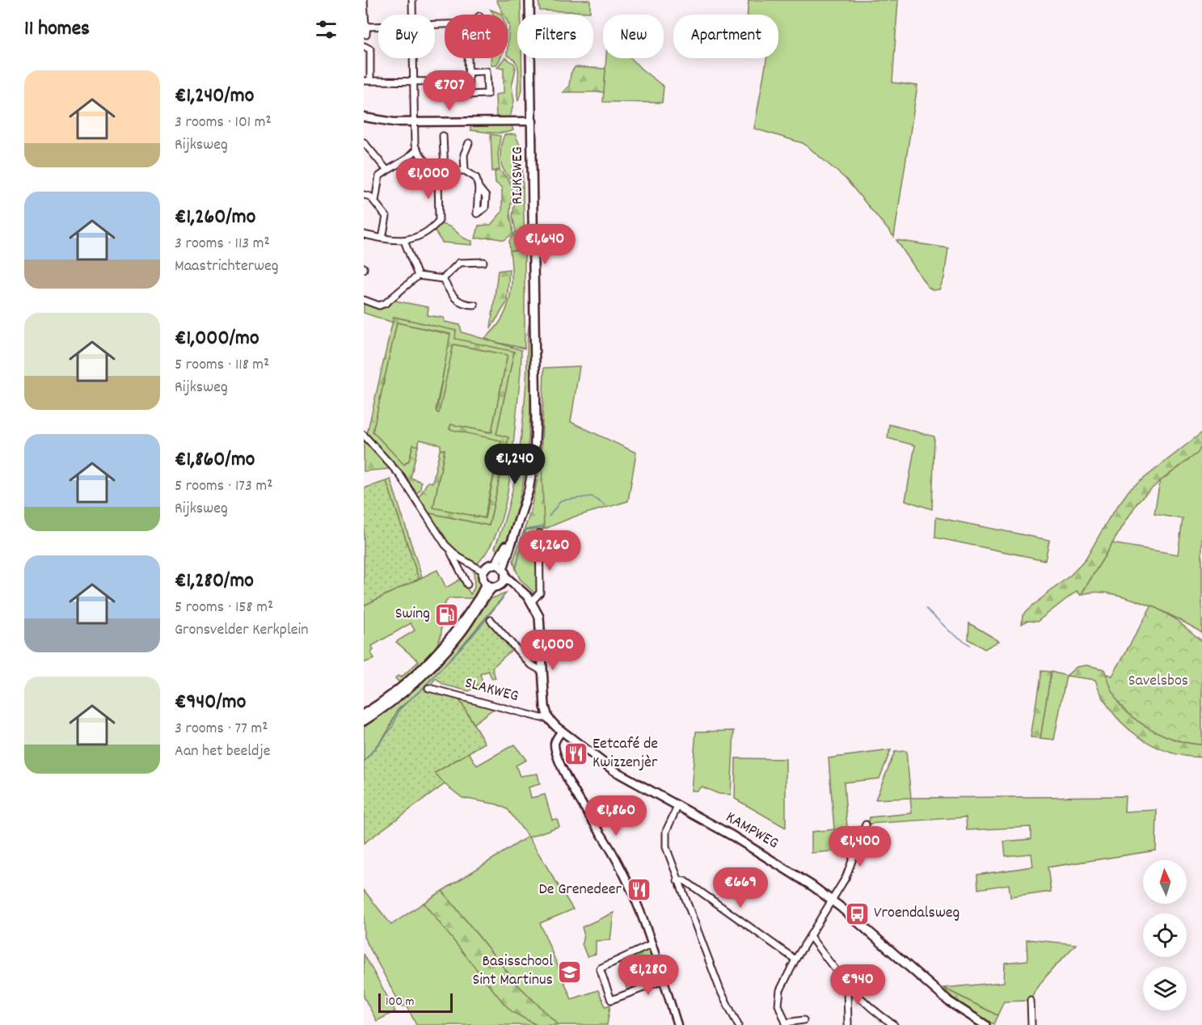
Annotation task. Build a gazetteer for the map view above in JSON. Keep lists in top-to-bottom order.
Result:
{
  "streets": {
    "main road": ["RIJKSWEG", "KAMPWEG"],
    "street": ["SLAKWEG"]
  },
  "parks": ["Savelsbos"],
  "places": {
    "fuel station": ["Swing"],
    "restaurant": ["Eetcafé de Kwizzenjèr", "De Grenedeer"],
    "bus stop": ["Vroendalsweg"],
    "school or university": ["Basisschool Sint Martinus"]
  },
  "scale_bar": "100 m",
  "north": "top",
  "page": {
    "heading": "11 homes",
    "chip": [
      "Buy",
      "Rent",
      "Filters",
      "New",
      "Apartment"
    ],
    "list": [
      {
        "name": "€1,240/mo",
        "note": "3 rooms · 101 m² · Rijksweg"
      },
      {
        "name": "€1,260/mo",
        "note": "3 rooms · 113 m² · Maastrichterweg"
      },
      {
        "name": "€1,000/mo",
        "note": "5 rooms · 118 m² · Rijksweg"
      },
      {
        "name": "€1,860/mo",
        "note": "5 rooms · 173 m² · Rijksweg"
      },
      {
        "name": "€1,280/mo",
        "note": "5 rooms · 158 m² · Gronsvelder Kerkplein"
      },
      {
        "name": "€940/mo",
        "note": "3 rooms · 77 m² · Aan het beeldje"
      }
    ],
    "price": [
      "€707",
      "€1,000",
      "€1,640",
      "€1,240",
      "€1,260",
      "€1,000",
      "€1,860",
      "€1,400",
      "€669",
      "€1,280",
      "€940"
    ],
    "scale": "100 m"
  }
}
